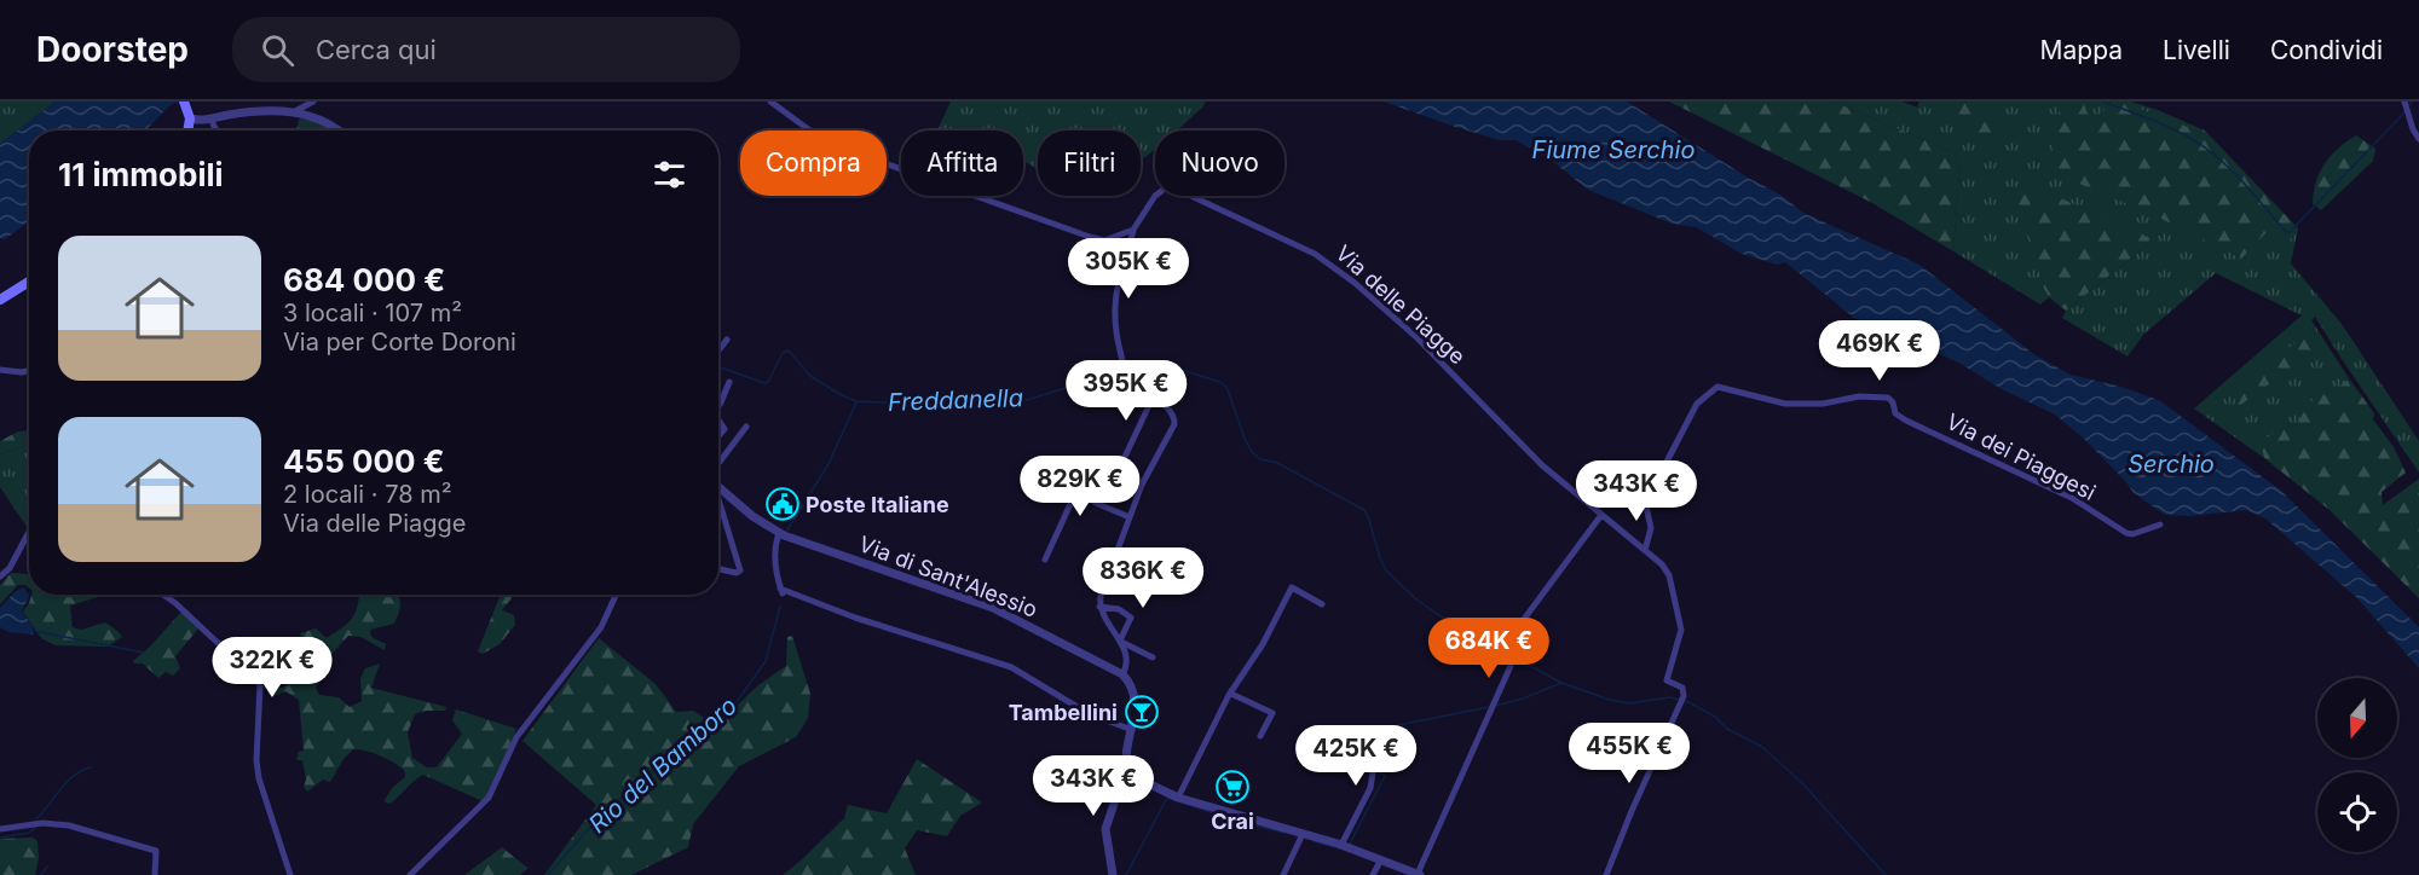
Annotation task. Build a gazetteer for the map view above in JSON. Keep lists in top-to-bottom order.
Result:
{
  "streets": {
    "street": ["Via delle Piagge", "Via dei Piaggesi", "Via di Sant'Alessio"]
  },
  "crossings": [
    ["Via delle Piagge", "Via dei Piaggesi"]
  ],
  "water": [
    "Fiume Serchio",
    "Freddanella",
    "Serchio",
    "Rio del Bamboro"
  ],
  "places": {
    "public building": ["Poste Italiane"],
    "bar": ["Tambellini"],
    "supermarket": ["Crai"]
  },
  "north": "bottom",
  "page": {
    "header": "Doorstep",
    "search": "Cerca qui",
    "nav": ["Mappa", "Livelli", "Condividi"],
    "chip": [
      "Compra",
      "Affitta",
      "Filtri",
      "Nuovo"
    ],
    "heading": "11 immobili",
    "list": [
      {
        "name": "684 000 €",
        "note": "3 locali · 107 m² · Via per Corte Doroni"
      },
      {
        "name": "455 000 €",
        "note": "2 locali · 78 m² · Via delle Piagge"
      }
    ],
    "price": [
      "305K €",
      "469K €",
      "395K €",
      "829K €",
      "343K €",
      "836K €",
      "684K €",
      "322K €",
      "455K €",
      "425K €",
      "343K €"
    ]
  }
}
